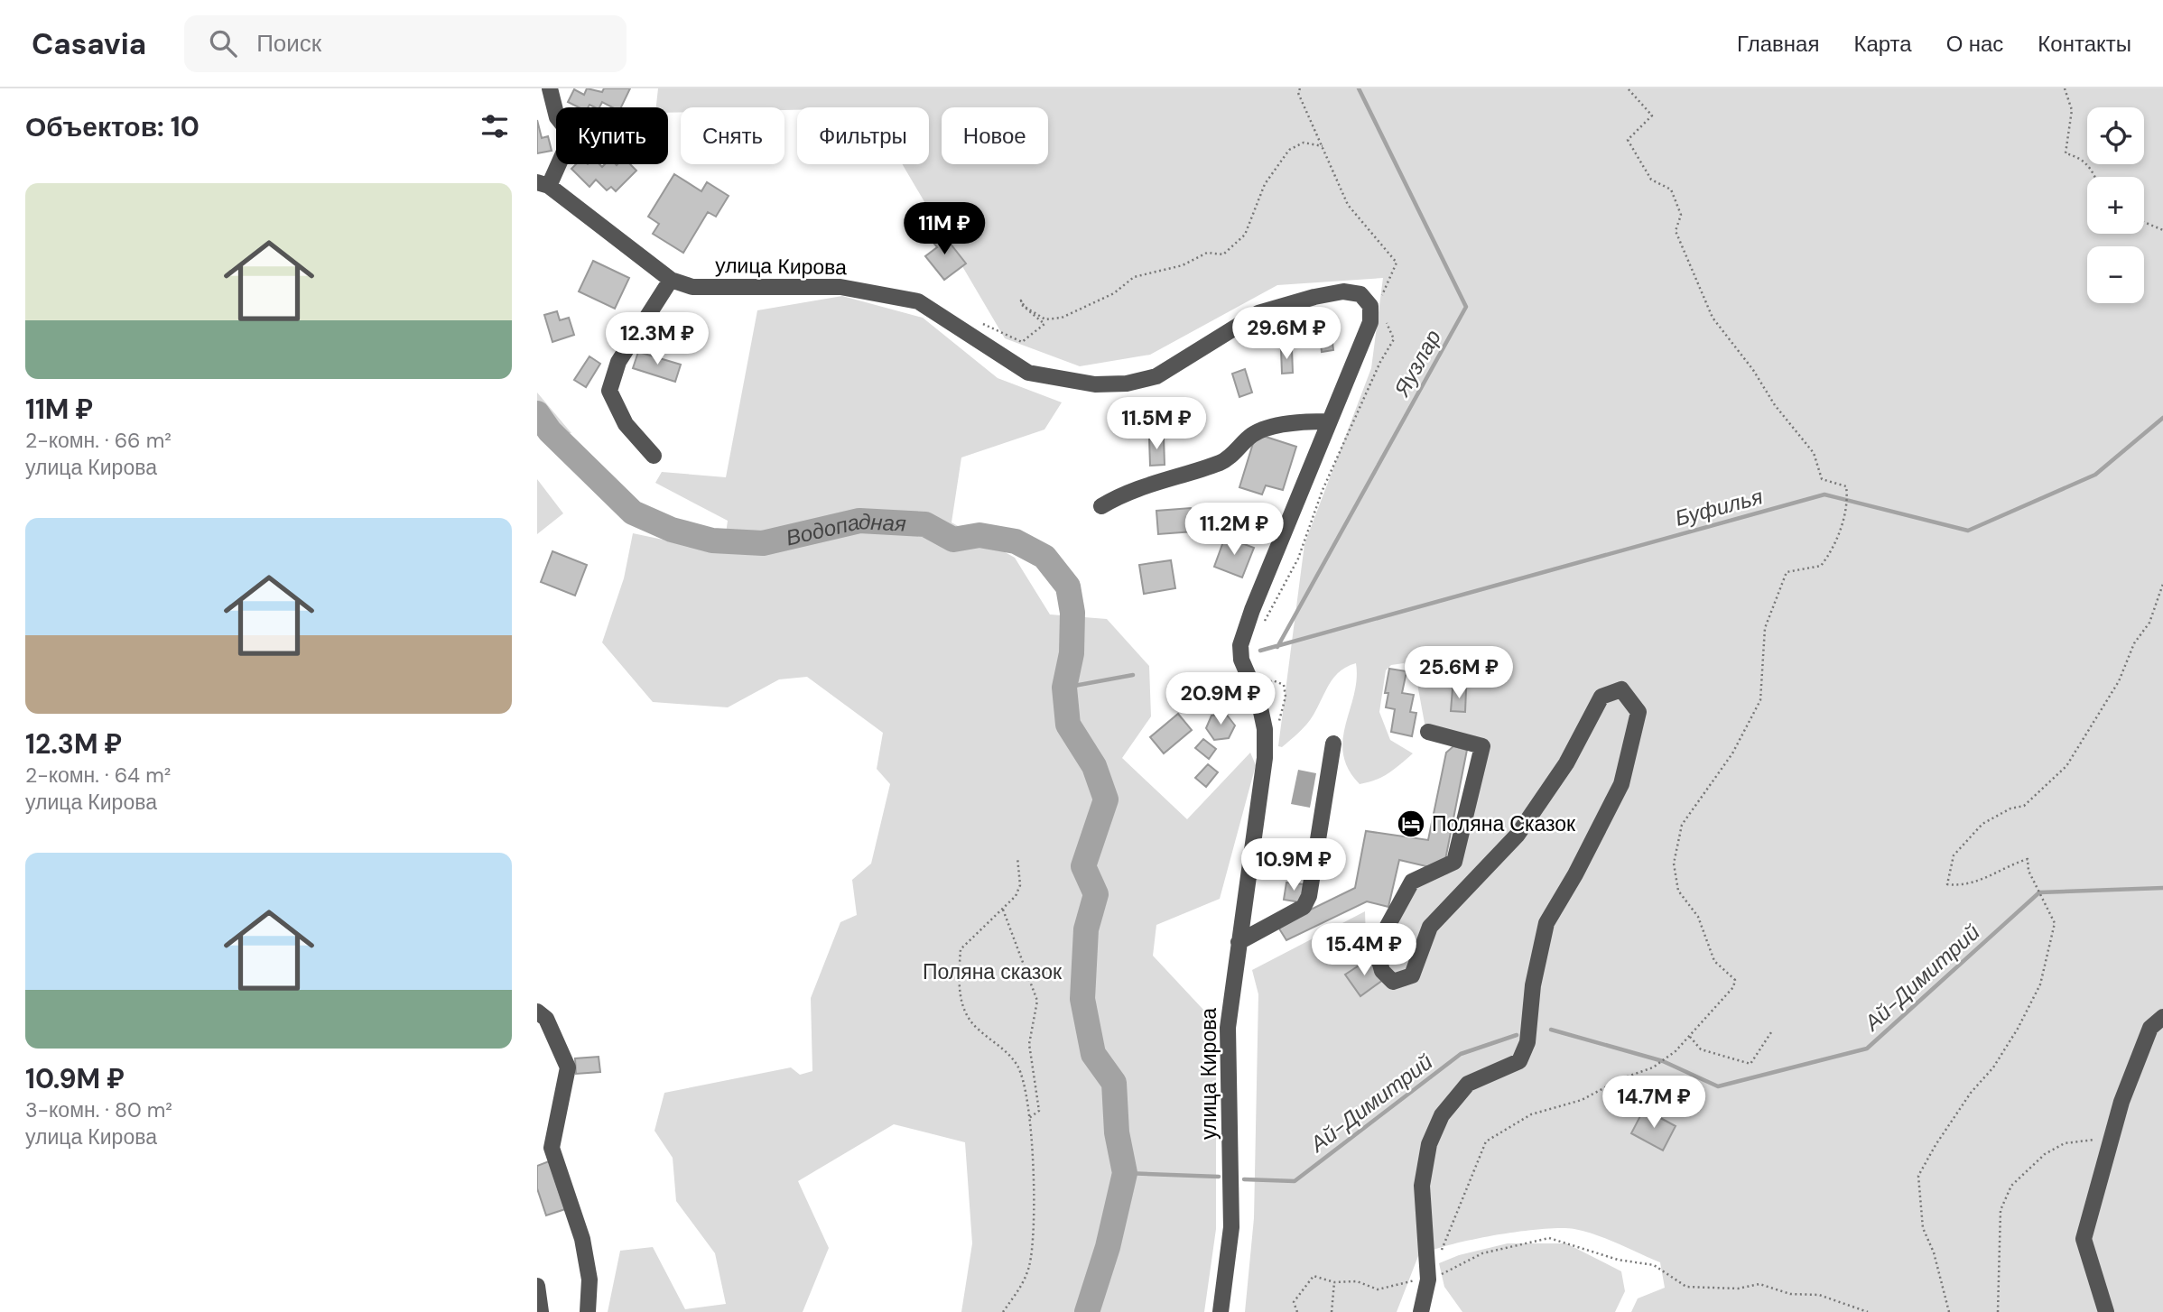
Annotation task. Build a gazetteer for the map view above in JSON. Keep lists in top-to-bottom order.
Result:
{
  "streets": {
    "street": ["улица Кирова"]
  },
  "water": [
    "Яузлар",
    "Буфилья",
    "Водопадная",
    "Ай-Димитрий"
  ],
  "parks": ["Поляна сказок"],
  "places": {
    "hotel": ["Поляна Сказок"]
  },
  "page": {
    "header": "Casavia",
    "search": "Поиск",
    "nav": [
      "Главная",
      "Карта",
      "О нас",
      "Контакты"
    ],
    "heading": "Объектов: 10",
    "map_buttons": ["+", "−"],
    "chip": [
      "Купить",
      "Снять",
      "Фильтры",
      "Новое"
    ],
    "list": [
      {
        "name": "11M ₽",
        "note": "2-комн. · 66 m² · улица Кирова"
      },
      {
        "name": "12.3M ₽",
        "note": "2-комн. · 64 m² · улица Кирова"
      },
      {
        "name": "10.9M ₽",
        "note": "3-комн. · 80 m² · улица Кирова"
      }
    ],
    "price": [
      "11M ₽",
      "29.6M ₽",
      "12.3M ₽",
      "11.5M ₽",
      "11.2M ₽",
      "25.6M ₽",
      "20.9M ₽",
      "10.9M ₽",
      "15.4M ₽",
      "14.7M ₽"
    ]
  }
}
